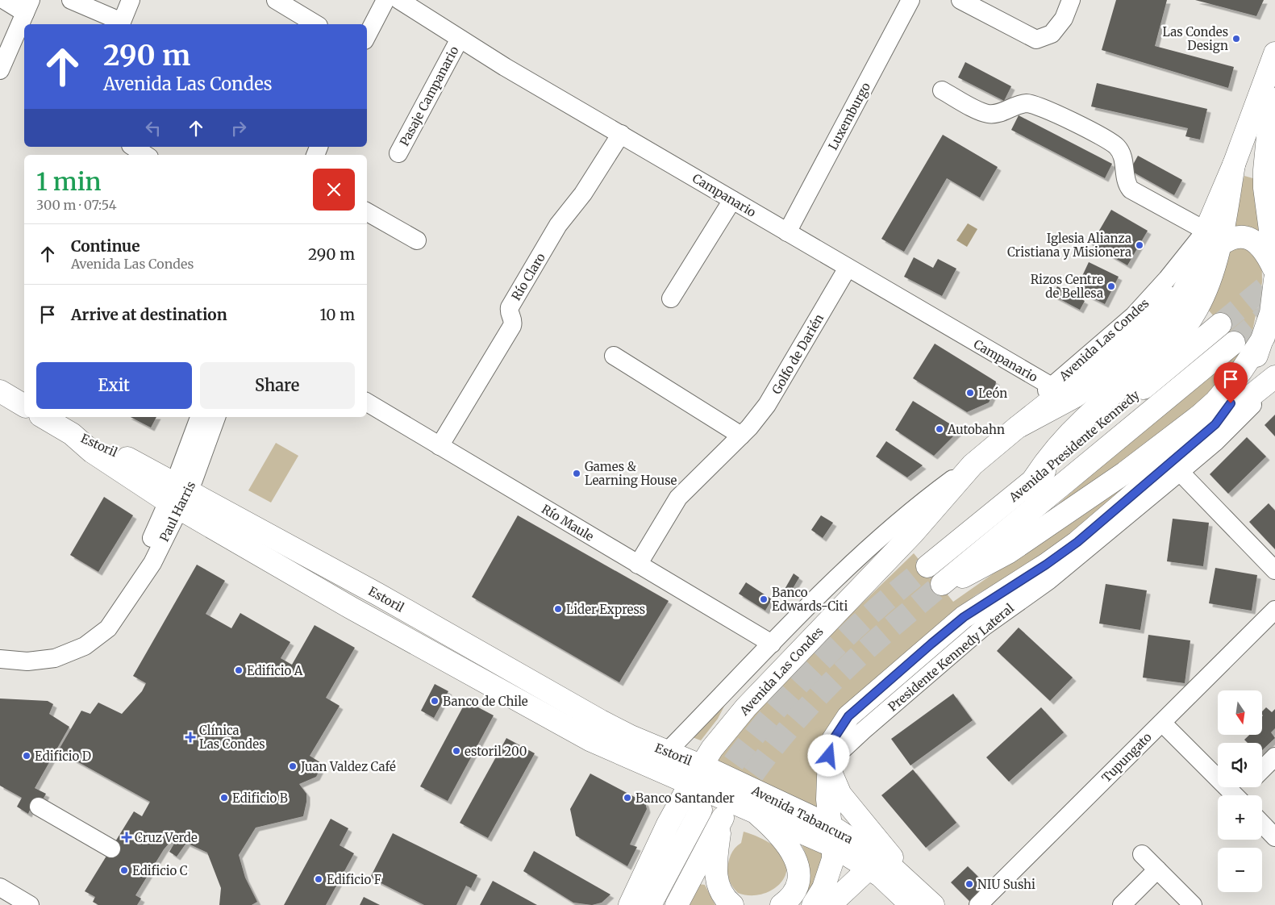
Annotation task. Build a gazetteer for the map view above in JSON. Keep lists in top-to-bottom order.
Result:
{
  "streets": {
    "main road": [
      "Avenida Las Condes",
      "Estoril",
      "Avenida Presidente Kennedy",
      "Avenida Tabancura"
    ],
    "street": [
      "Pasaje Campanario",
      "Luxemburgo",
      "Campanario",
      "Río Claro",
      "Golfo de Darién",
      "Paul Harris",
      "Río Maule",
      "Presidente Kennedy Lateral",
      "Tupungato"
    ]
  },
  "crossings": [
    ["Pasaje Campanario", "Campanario"],
    ["Luxemburgo", "Campanario"],
    ["Campanario", "Río Claro"],
    ["Campanario", "Avenida Las Condes"],
    ["Campanario", "Golfo de Darién"],
    ["Río Claro", "Río Maule"],
    ["Avenida Las Condes", "Estoril"],
    ["Avenida Las Condes", "Río Maule"],
    ["Avenida Las Condes", "Avenida Tabancura"],
    ["Golfo de Darién", "Río Maule"],
    ["Estoril", "Paul Harris"],
    ["Estoril", "Avenida Tabancura"]
  ],
  "places": {
    "other": [
      "Las Condes Design",
      "Iglesia Alianza Cristiana y Misionera",
      "Rizos Centre de Bellesa",
      "León",
      "Autobahn",
      "Games & Learning House",
      "Banco Edwards-Citi",
      "Lider Express",
      "Edificio A",
      "Banco de Chile",
      "estoril 200",
      "Edificio D",
      "Juan Valdez Café",
      "Edificio B",
      "Banco Santander",
      "Edificio C",
      "Edificio F",
      "NIU Sushi"
    ],
    "health": ["Clínica Las Condes", "Cruz Verde"]
  },
  "north": "bottom",
  "page": {
    "turn": ["290 m", "Avenida Las Condes"],
    "heading": ["1 min", "300 m · 07:54"],
    "list": [
      {
        "name": "Continue",
        "note": "Avenida Las Condes",
        "value": "290 m"
      },
      {
        "name": "Arrive at destination",
        "value": "10 m"
      }
    ],
    "buttons": ["Exit", "Share"],
    "map_buttons": ["+", "−"]
  }
}
